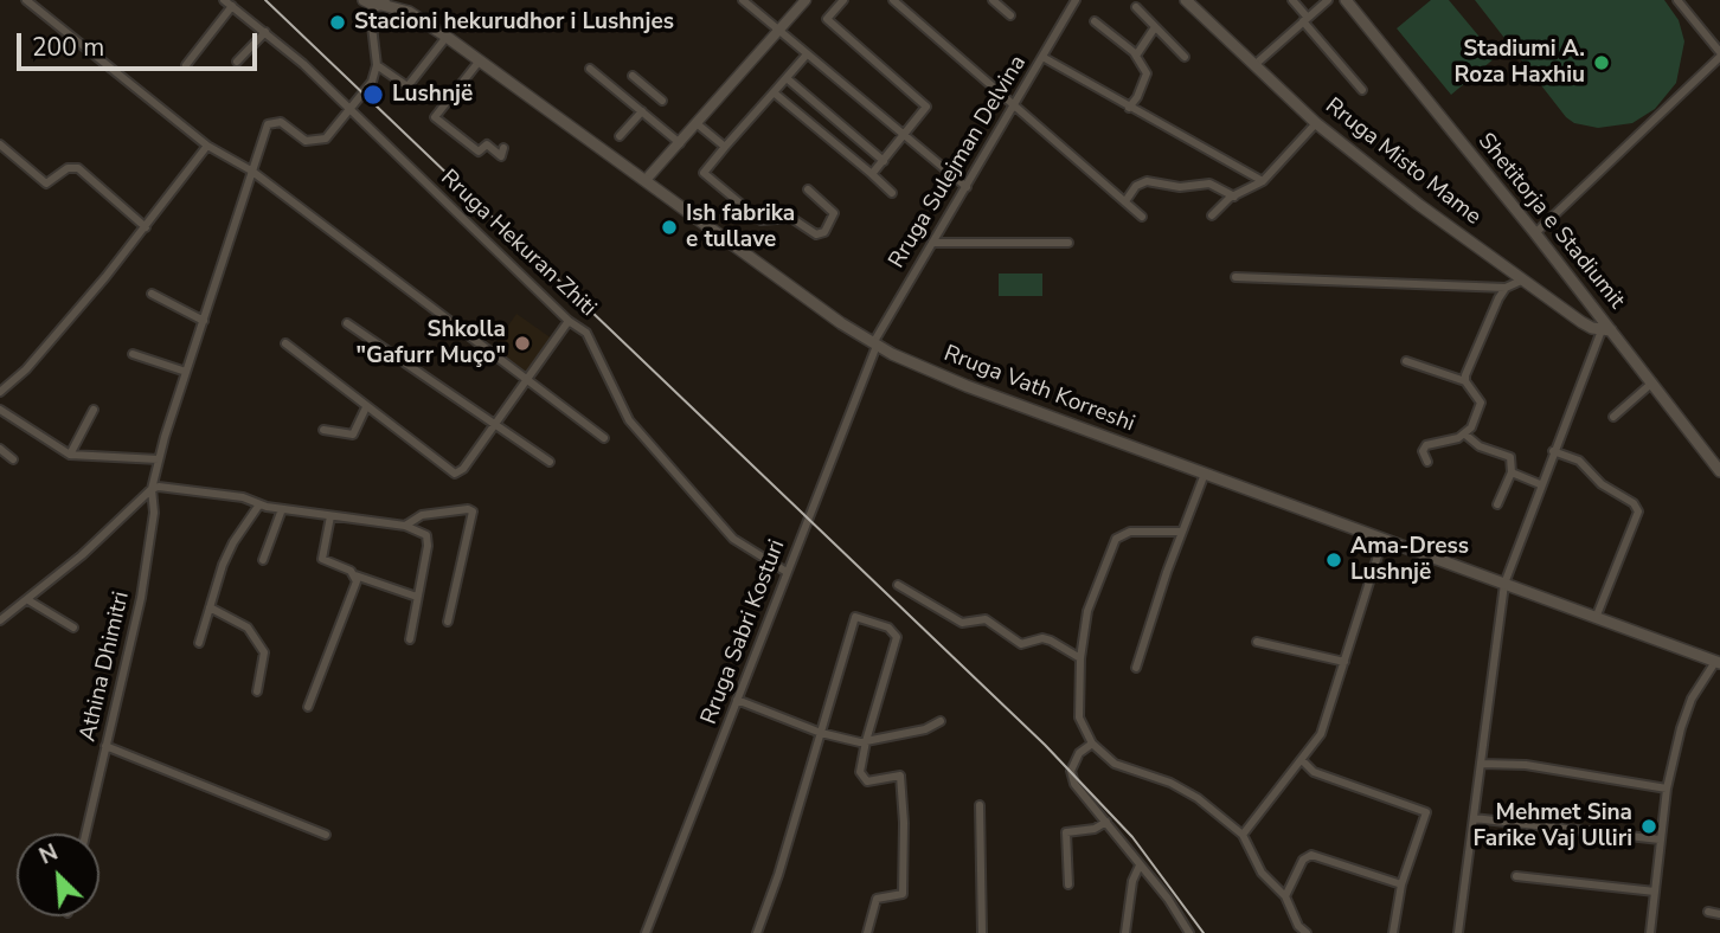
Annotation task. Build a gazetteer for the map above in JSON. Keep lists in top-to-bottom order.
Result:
{
  "streets": {
    "main road": ["Rruga Misto Mame", "Shetitorja e Stadiumit", "Rruga Vath Korreshi"],
    "street": [
      "Rruga Sulejman Delvina",
      "Rruga Hekuran Zhiti",
      "Rruga Sabri Kosturi",
      "Athina Dhimitri"
    ]
  },
  "crossings": [
    ["Rruga Sulejman Delvina", "Rruga Vath Korreshi"],
    ["Rruga Sulejman Delvina", "Rruga Sabri Kosturi"],
    ["Rruga Misto Mame", "Shetitorja e Stadiumit"],
    ["Rruga Hekuran Zhiti", "Rruga Sabri Kosturi"],
    ["Rruga Hekuran Zhiti", "Athina Dhimitri"],
    ["Rruga Vath Korreshi", "Rruga Sabri Kosturi"]
  ],
  "places": [
    "Stacioni hekurudhor i Lushnjes",
    "Stadiumi A. Roza Haxhiu",
    "Lushnjë",
    "Ish fabrika e tullave",
    "Shkolla \"Gafurr Muço\"",
    "Ama-Dress Lushnjë",
    "Mehmet Sina Farike Vaj Ulliri"
  ],
  "scale_bar": "200 m",
  "north": "top left"
}
